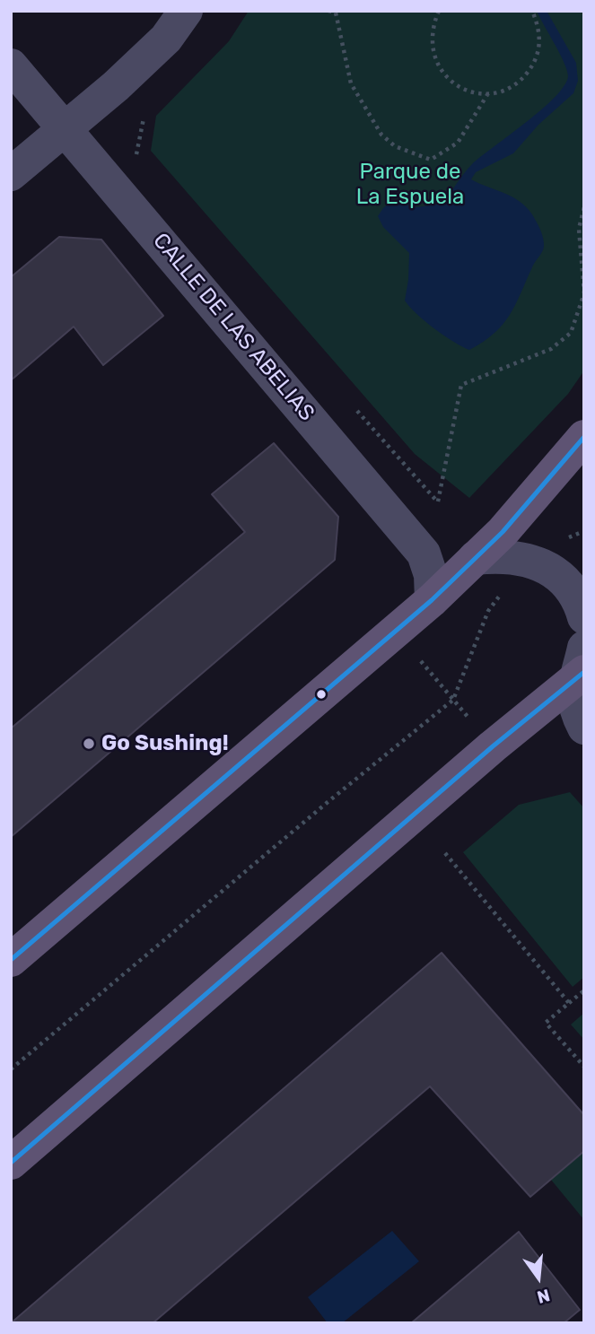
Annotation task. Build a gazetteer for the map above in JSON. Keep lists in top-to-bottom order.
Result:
{
  "streets": {
    "street": ["CALLE DE LAS ABELIAS"]
  },
  "parks": ["Parque de La Espuela"],
  "places": ["Go Sushing!"],
  "north": "bottom"
}
